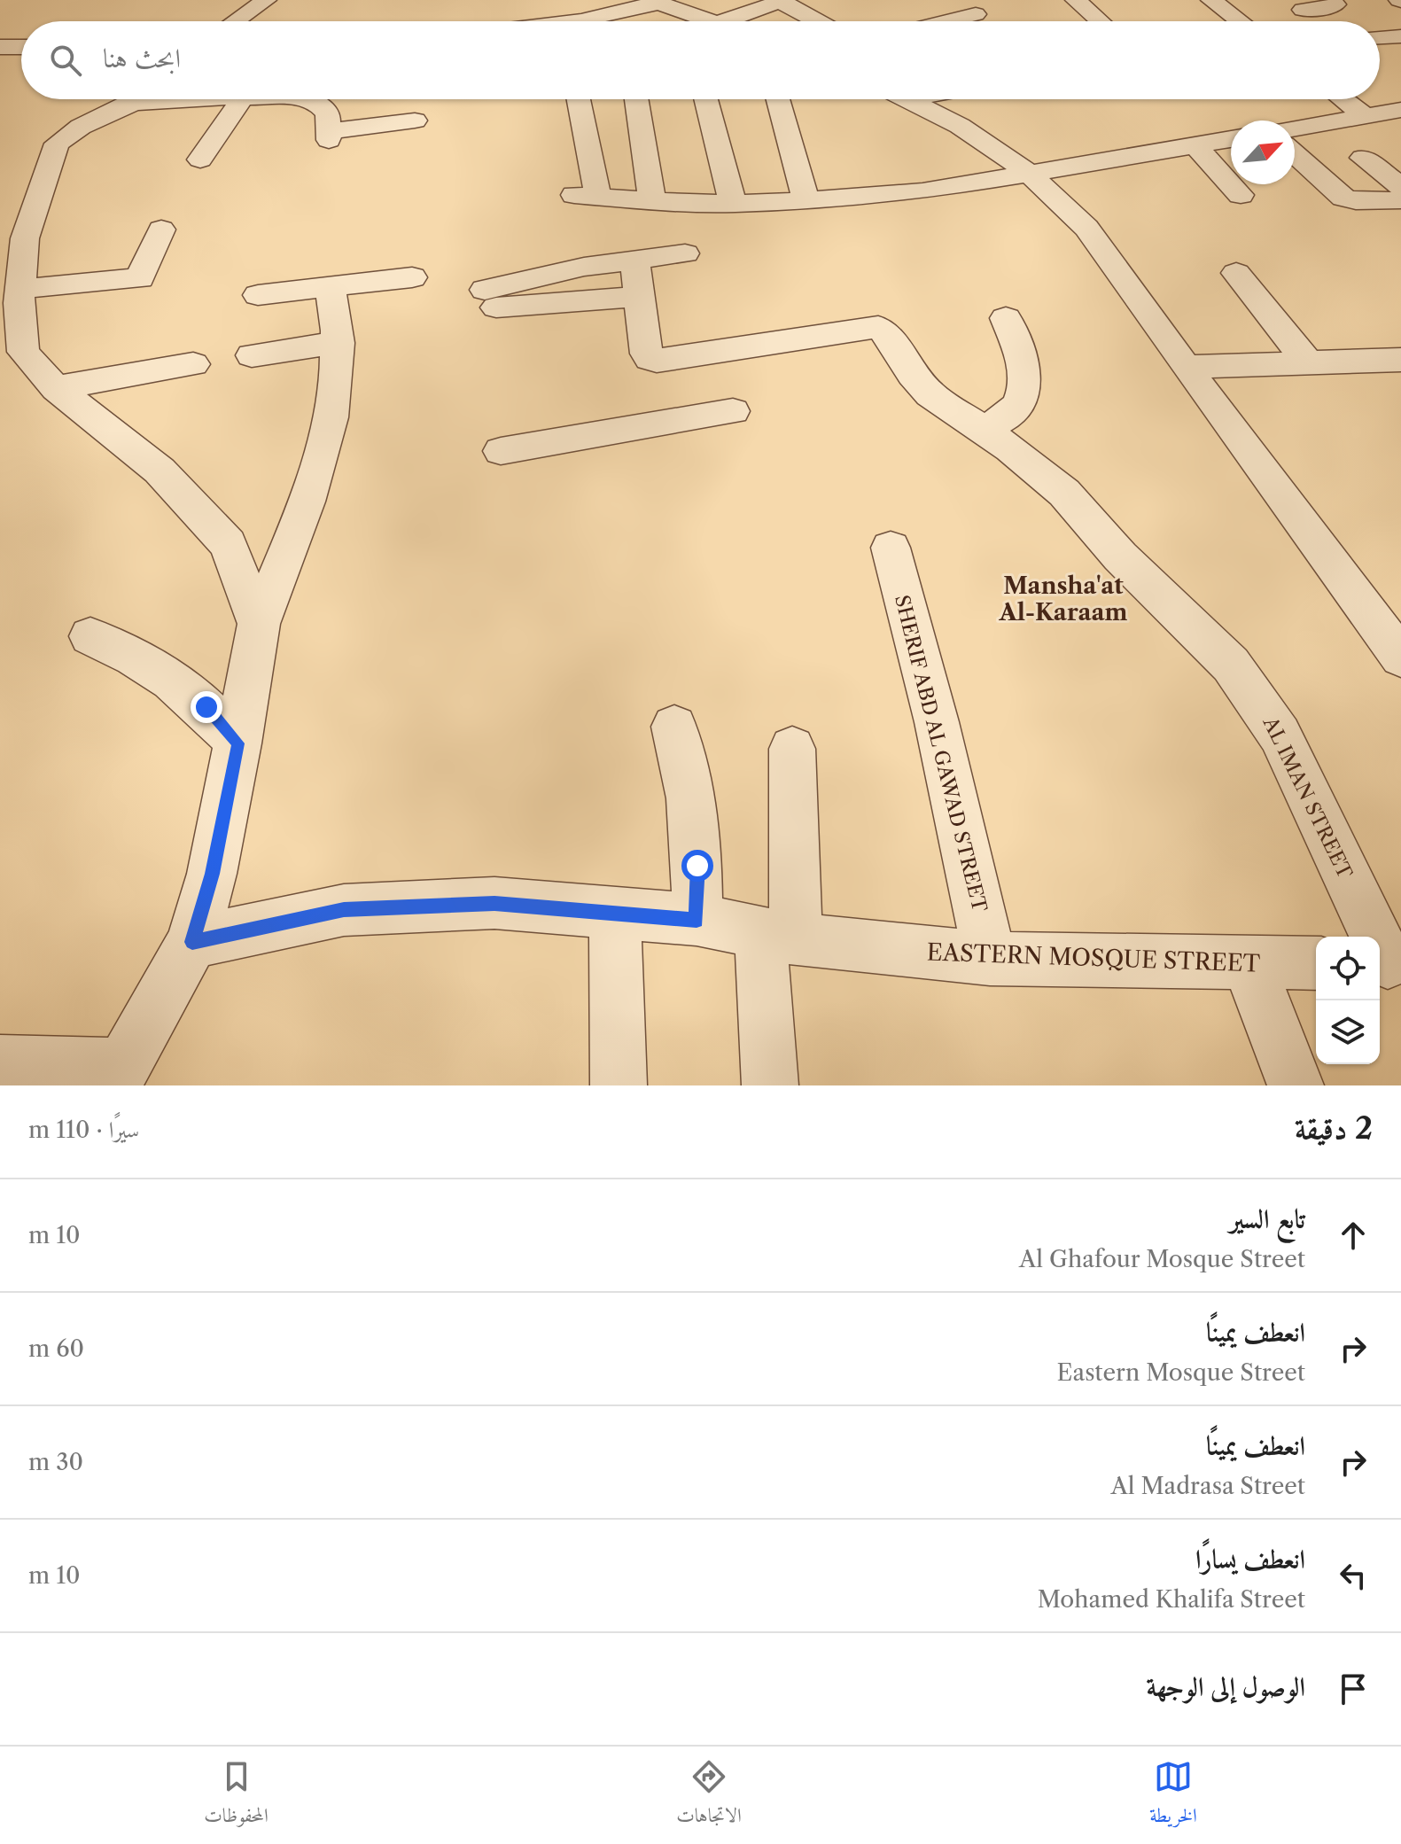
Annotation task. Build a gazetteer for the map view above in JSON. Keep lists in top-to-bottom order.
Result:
{
  "streets": {
    "street": ["SHERIF ABD AL GAWAD STREET", "AL IMAN STREET", "EASTERN MOSQUE STREET"]
  },
  "crossings": [
    ["SHERIF ABD AL GAWAD STREET", "EASTERN MOSQUE STREET"]
  ],
  "districts": ["Mansha'at Al-Karaam"],
  "north": "top right",
  "page": {
    "search": "ابحث هنا",
    "heading": ["2 دقيقة", "سيرًا · 110 m"],
    "list": [
      ["تابع السير", "Al Ghafour Mosque Street", "10 m"],
      ["انعطف يمينًا", "Eastern Mosque Street", "60 m"],
      ["انعطف يمينًا", "Al Madrasa Street", "30 m"],
      ["انعطف يسارًا", "Mohamed Khalifa Street", "10 m"],
      "الوصول إلى الوجهة"
    ],
    "nav": ["الخريطة", "الاتجاهات", "المحفوظات"]
  }
}
